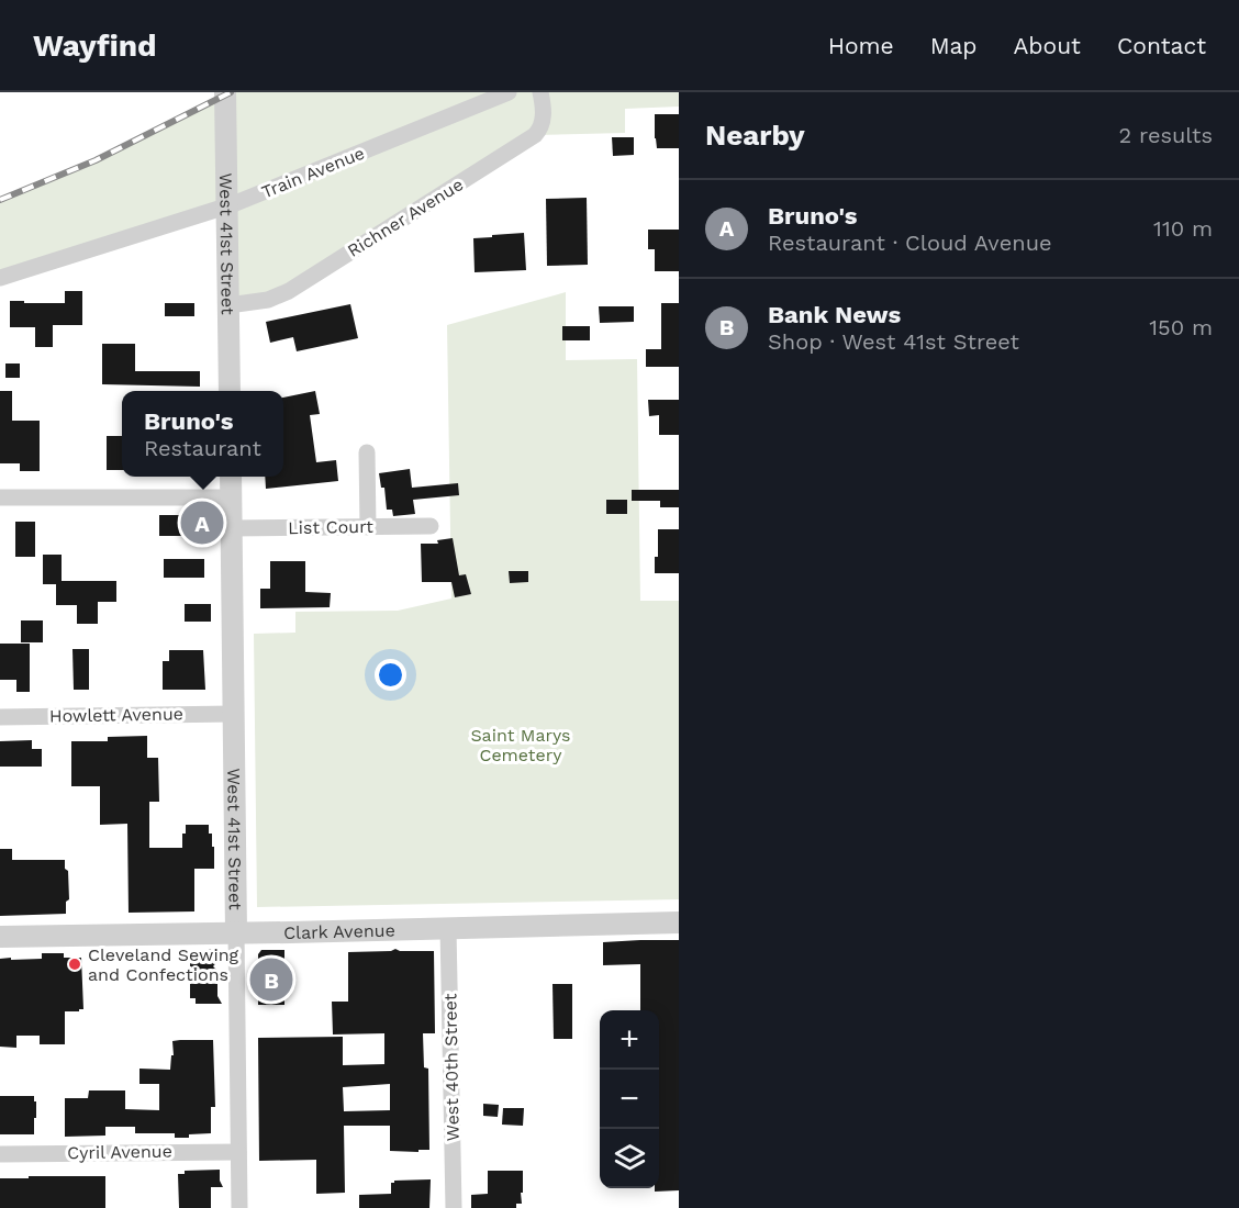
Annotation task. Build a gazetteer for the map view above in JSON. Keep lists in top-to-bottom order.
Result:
{
  "streets": {
    "street": [
      "Train Avenue",
      "Richner Avenue",
      "West 41st Street",
      "List Court",
      "Howlett Avenue",
      "Clark Avenue",
      "West 40th Street",
      "Cyril Avenue"
    ]
  },
  "crossings": [
    ["Richner Avenue", "West 41st Street"],
    ["West 41st Street", "List Court"],
    ["West 41st Street", "Howlett Avenue"],
    ["West 41st Street", "Clark Avenue"],
    ["West 41st Street", "Cyril Avenue"],
    ["Clark Avenue", "West 40th Street"]
  ],
  "parks": ["Saint Marys Cemetery"],
  "places": ["Cleveland Sewing and Confections"],
  "page": {
    "header": "Wayfind",
    "nav": [
      "Home",
      "Map",
      "About",
      "Contact"
    ],
    "heading": ["Nearby", "2 results"],
    "list": [
      {
        "mark": "A",
        "name": "Bruno's",
        "note": "Restaurant · Cloud Avenue",
        "value": "110 m"
      },
      {
        "mark": "B",
        "name": "Bank News",
        "note": "Shop · West 41st Street",
        "value": "150 m"
      }
    ],
    "popup": ["Bruno's", "Restaurant"],
    "pins": ["A", "B"],
    "map_buttons": ["+", "−"]
  }
}
